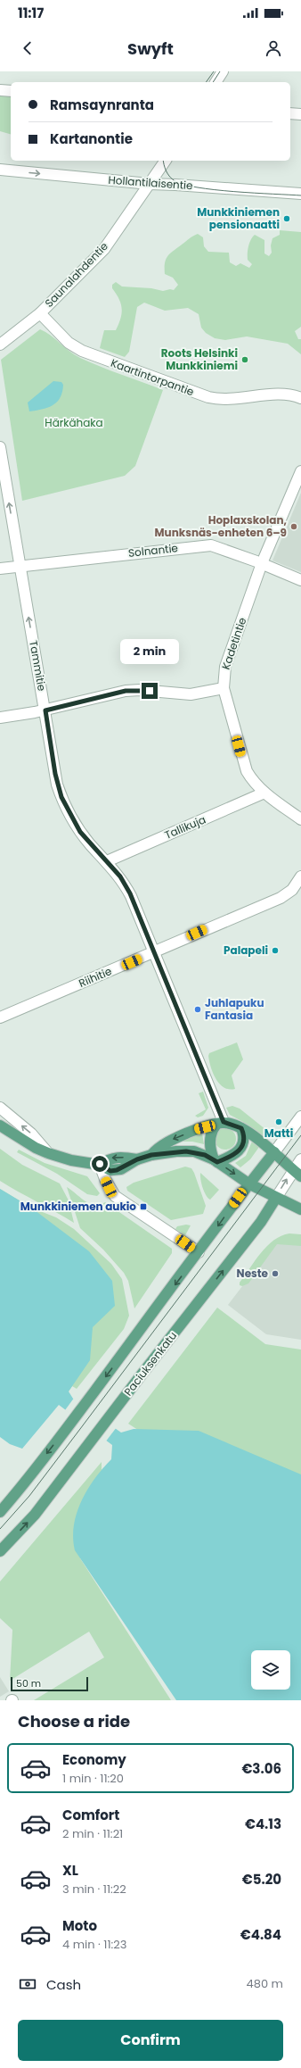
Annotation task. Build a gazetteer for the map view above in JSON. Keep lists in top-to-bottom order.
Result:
{
  "streets": {
    "main road": ["Paciuksenkatu"],
    "street": [
      "Hollantilaisentie",
      "Saunalahdentie",
      "Kaartintorpantie",
      "Solnantie",
      "Kadetintie",
      "Tammitie",
      "Tallikuja",
      "Riihitie"
    ]
  },
  "crossings": [
    ["Hollantilaisentie", "Saunalahdentie"],
    ["Saunalahdentie", "Kaartintorpantie"],
    ["Solnantie", "Kadetintie"],
    ["Solnantie", "Tammitie"],
    ["Kadetintie", "Tallikuja"],
    ["Tammitie", "Tallikuja"],
    ["Tammitie", "Riihitie"]
  ],
  "one_way": ["Hollantilaisentie", "Tammitie", "Paciuksenkatu"],
  "parks": ["Härkähaka"],
  "places": {
    "other": [
      "Munkkiniemen pensionaatti",
      "Roots Helsinki Munkkiniemi",
      "Hoplaxskolan, Munksnäs-enheten 6–9",
      "Palapeli",
      "Juhlapuku Fantasia",
      "Matti",
      "Neste"
    ],
    "transit": ["Munkkiniemen aukio"]
  },
  "scale_bar": "50 m",
  "page": {
    "status": "11:17",
    "header": "Swyft",
    "banner": ["Ramsaynranta", "Kartanontie"],
    "bubble": "2 min",
    "scale": "50 m",
    "heading": "Choose a ride",
    "list": [
      {
        "name": "Economy",
        "note": "1 min · 11:20",
        "value": "€3.06"
      },
      {
        "name": "Comfort",
        "note": "2 min · 11:21",
        "value": "€4.13"
      },
      {
        "name": "XL",
        "note": "3 min · 11:22",
        "value": "€5.20"
      },
      {
        "name": "Moto",
        "note": "4 min · 11:23",
        "value": "€4.84"
      }
    ],
    "pay": ["Cash", "480 m"],
    "buttons": "Confirm"
  }
}
